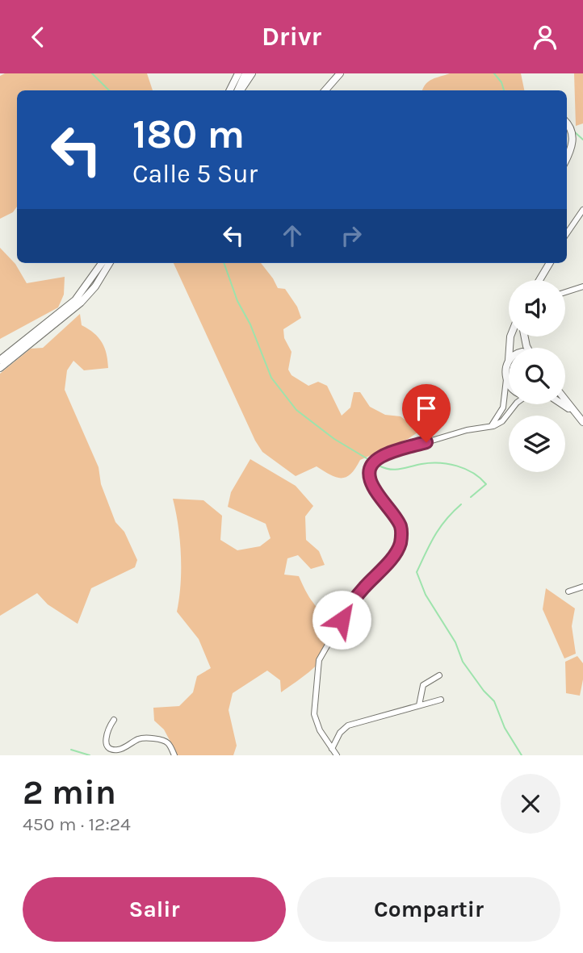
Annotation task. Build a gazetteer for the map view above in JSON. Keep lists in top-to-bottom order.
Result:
{
  "page": {
    "header": "Drivr",
    "turn": ["180 m", "Calle 5 Sur"],
    "heading": ["2 min", "450 m · 12:24"],
    "buttons": ["Salir", "Compartir"]
  }
}
